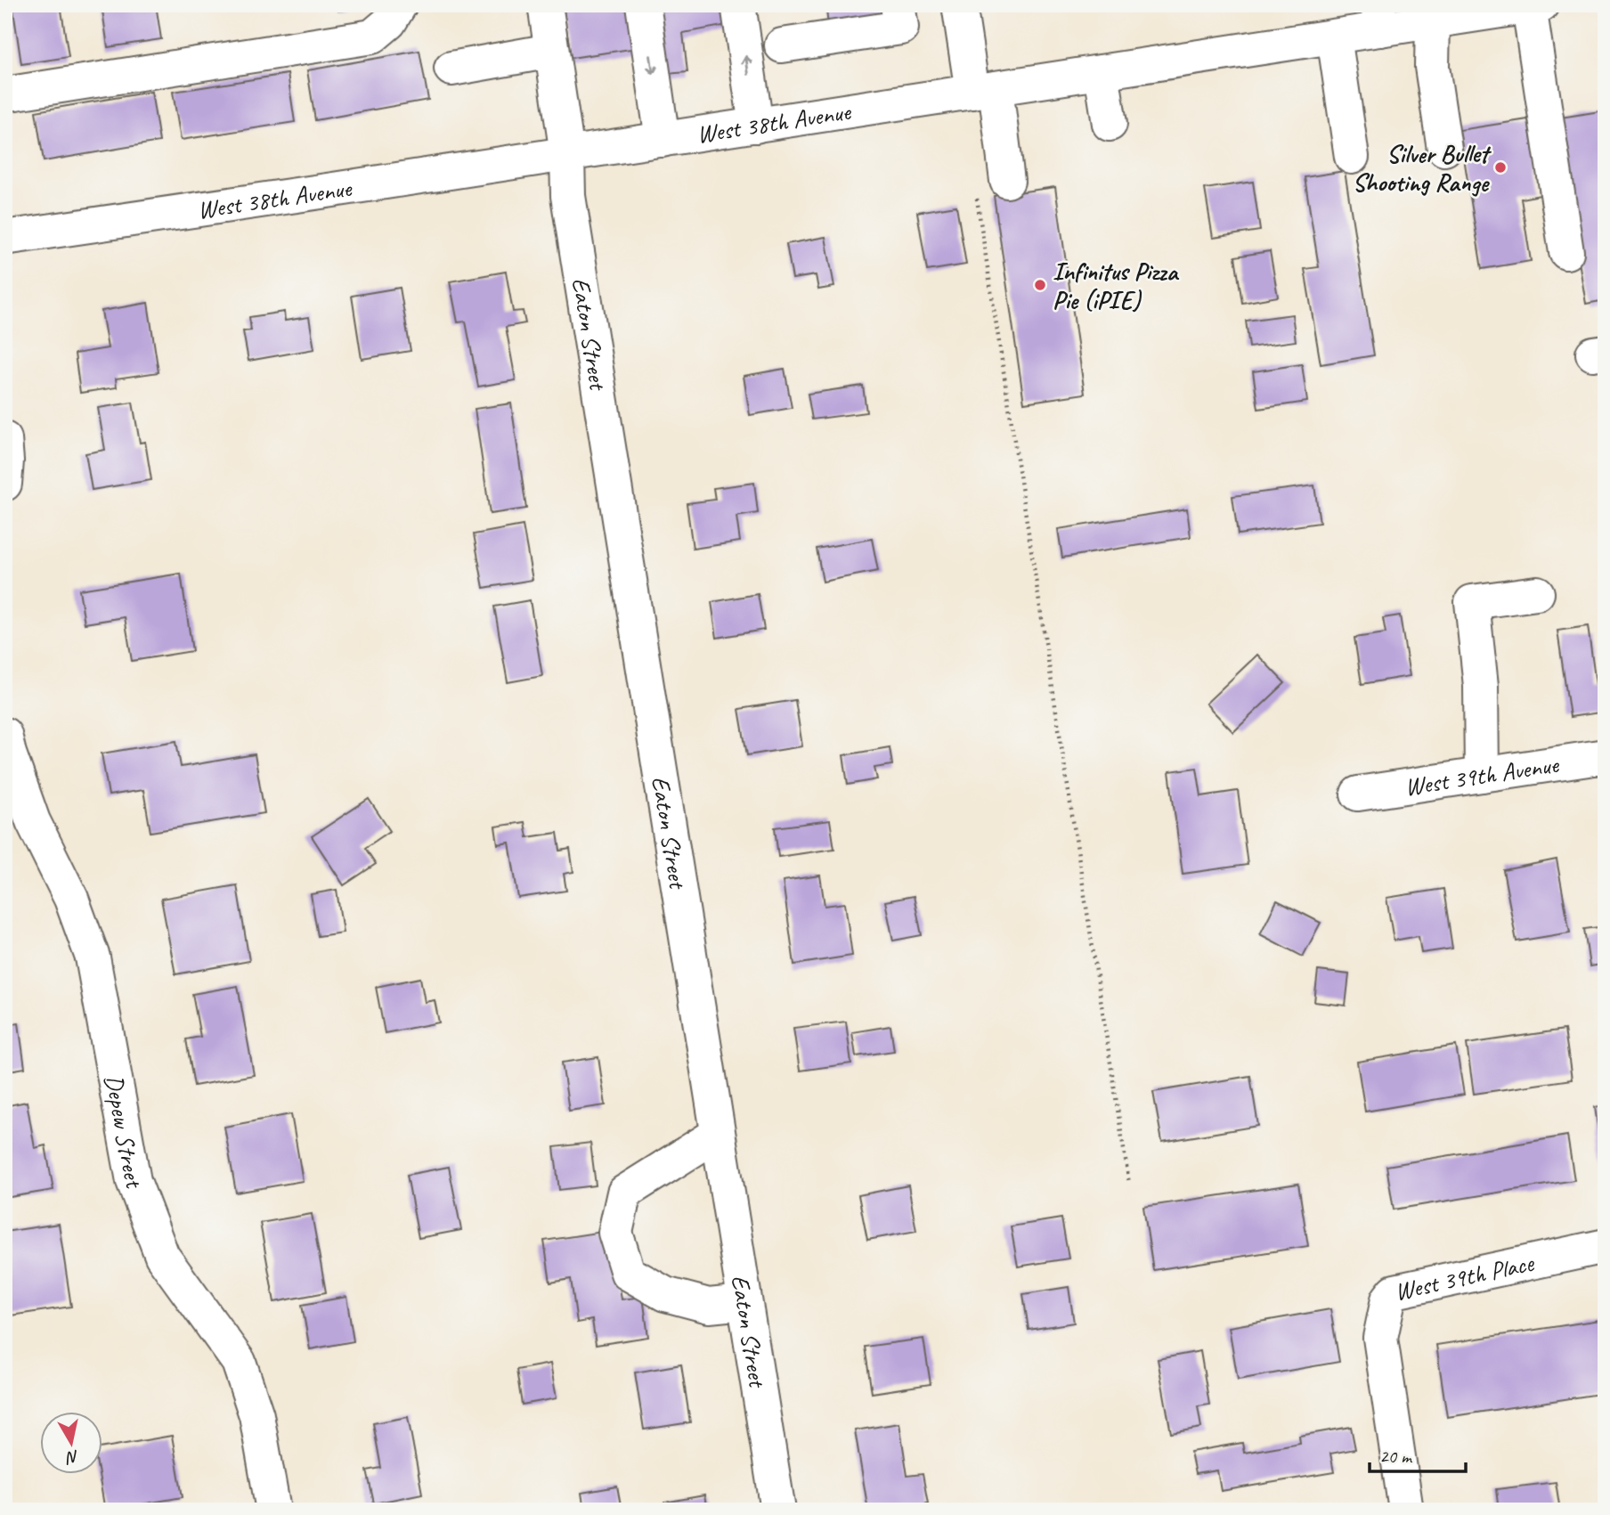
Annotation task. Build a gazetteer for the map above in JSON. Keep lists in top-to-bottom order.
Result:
{
  "streets": {
    "street": [
      "West 38th Avenue",
      "Eaton Street",
      "West 39th Avenue",
      "Depew Street",
      "West 39th Place"
    ]
  },
  "crossings": [
    ["West 38th Avenue", "Eaton Street"]
  ],
  "places": ["Silver Bullet Shooting Range", "Infinitus Pizza Pie (iPIE)"],
  "scale_bar": "20 m",
  "north": "bottom"
}
